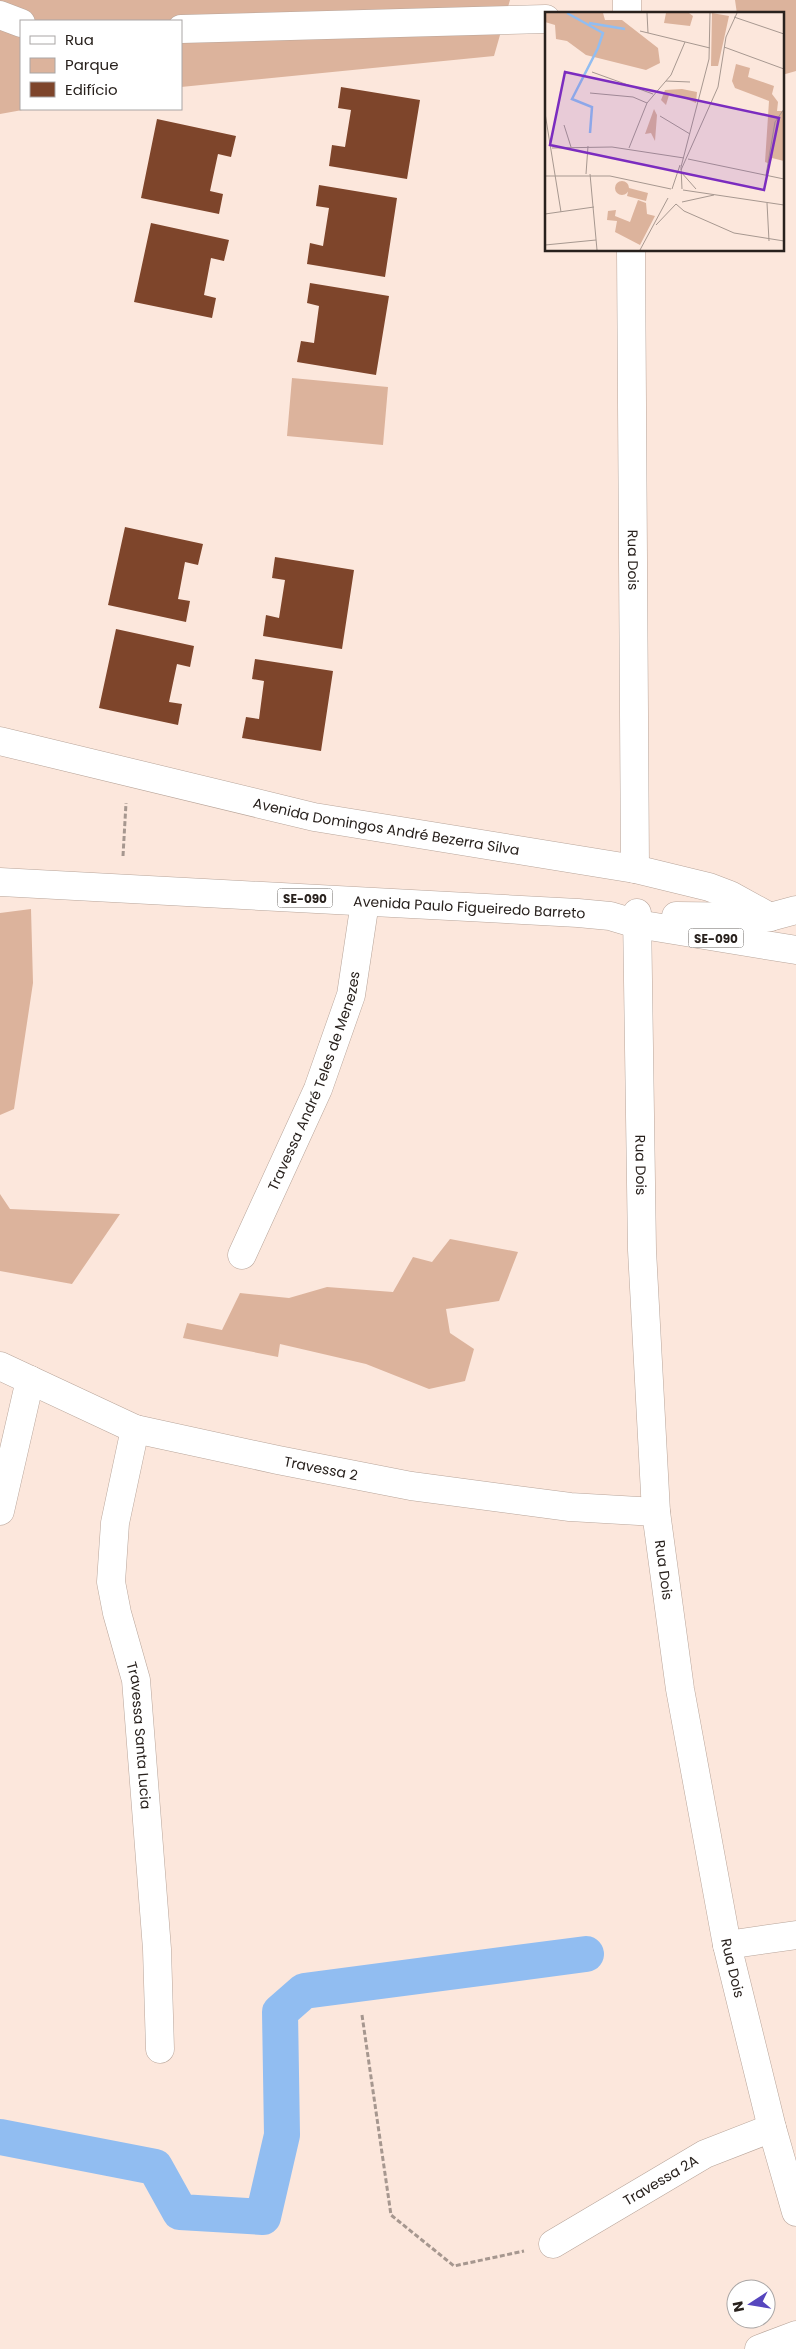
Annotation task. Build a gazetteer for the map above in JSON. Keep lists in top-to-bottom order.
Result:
{
  "streets": {
    "street": [
      "Rua Dois",
      "Avenida Domingos André Bezerra Silva",
      "SE-090",
      "Avenida Paulo Figueiredo Barreto",
      "Travessa André Teles de Menezes",
      "Travessa 2",
      "Travessa Santa Lucia",
      "Travessa 2A"
    ]
  },
  "crossings": [
    ["Rua Dois", "Avenida Domingos André Bezerra Silva"],
    ["Rua Dois", "Avenida Paulo Figueiredo Barreto"],
    ["Rua Dois", "Travessa 2"],
    ["Rua Dois", "Travessa 2A"],
    ["Avenida Domingos André Bezerra Silva", "Avenida Paulo Figueiredo Barreto"],
    ["Avenida Paulo Figueiredo Barreto", "Travessa André Teles de Menezes"],
    ["Travessa 2", "Travessa Santa Lucia"]
  ],
  "legend": ["Rua", "Parque", "Edifício"],
  "north": "left"
}
